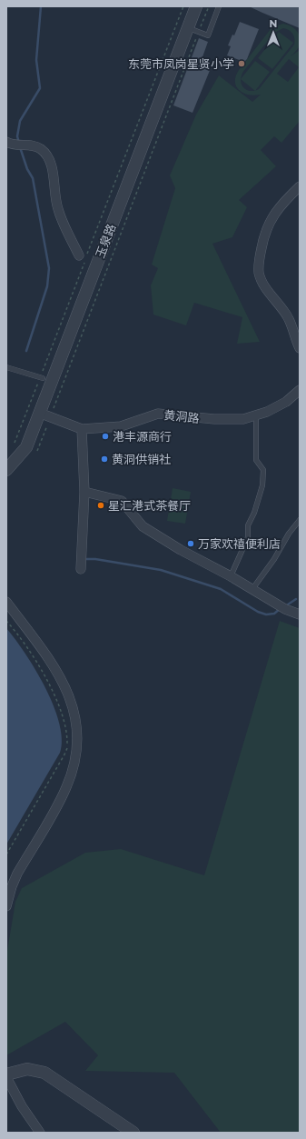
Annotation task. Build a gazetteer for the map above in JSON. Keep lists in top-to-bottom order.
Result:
{
  "streets": {
    "street": ["玉泉路", "黄洞路"]
  },
  "crossings": [
    ["玉泉路", "黄洞路"]
  ],
  "places": [
    "东莞市凤岗星贤小学",
    "港丰源商行",
    "黄洞供销社",
    "星汇港式茶餐厅",
    "万家欢禧便利店"
  ],
  "north": "top"
}
